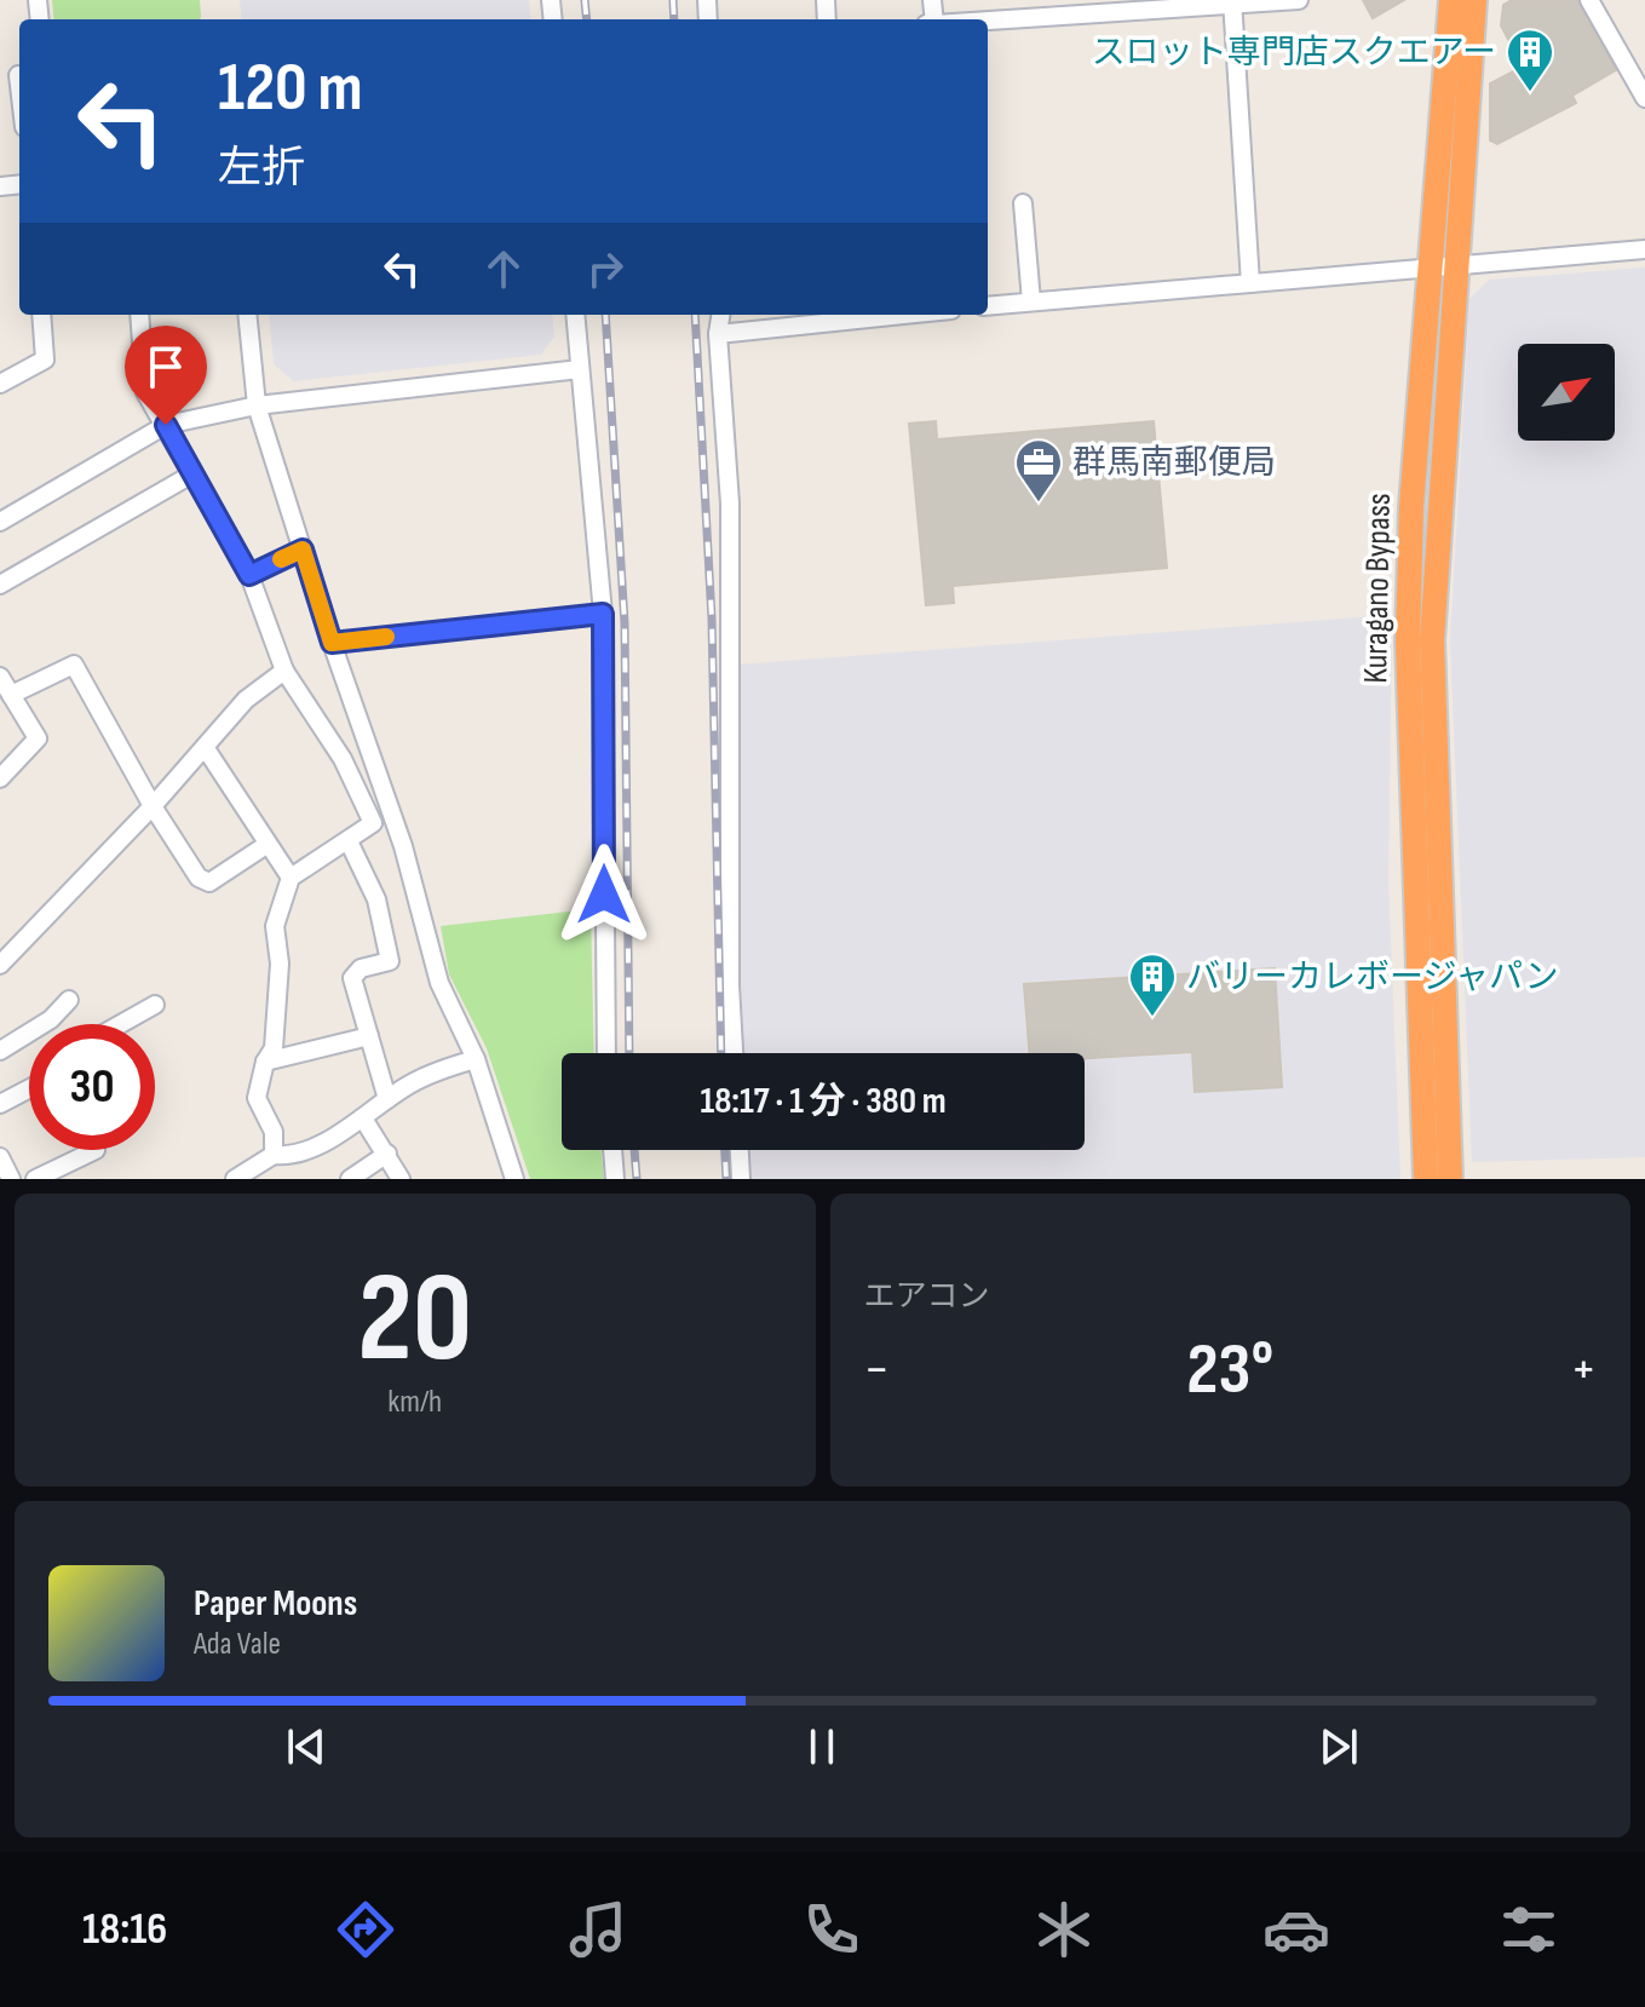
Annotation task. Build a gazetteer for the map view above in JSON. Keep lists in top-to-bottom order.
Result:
{
  "streets": {
    "highway": ["Kuragano Bypass"]
  },
  "places": {
    "building": ["スロット専門店スクエアー", "バリーカレボージャパン"],
    "office": ["群馬南郵便局"]
  },
  "north": "top right",
  "page": {
    "turn": ["120 m", "左折"],
    "limit": "30",
    "trip": "18:17 · 1 分 · 380 m",
    "tile": [
      ["20", "km/h"],
      "エアコン"
    ],
    "heat": ["−", "23°", "+"],
    "song": ["Paper Moons", "Ada Vale"],
    "tabs": "18:16"
  }
}
